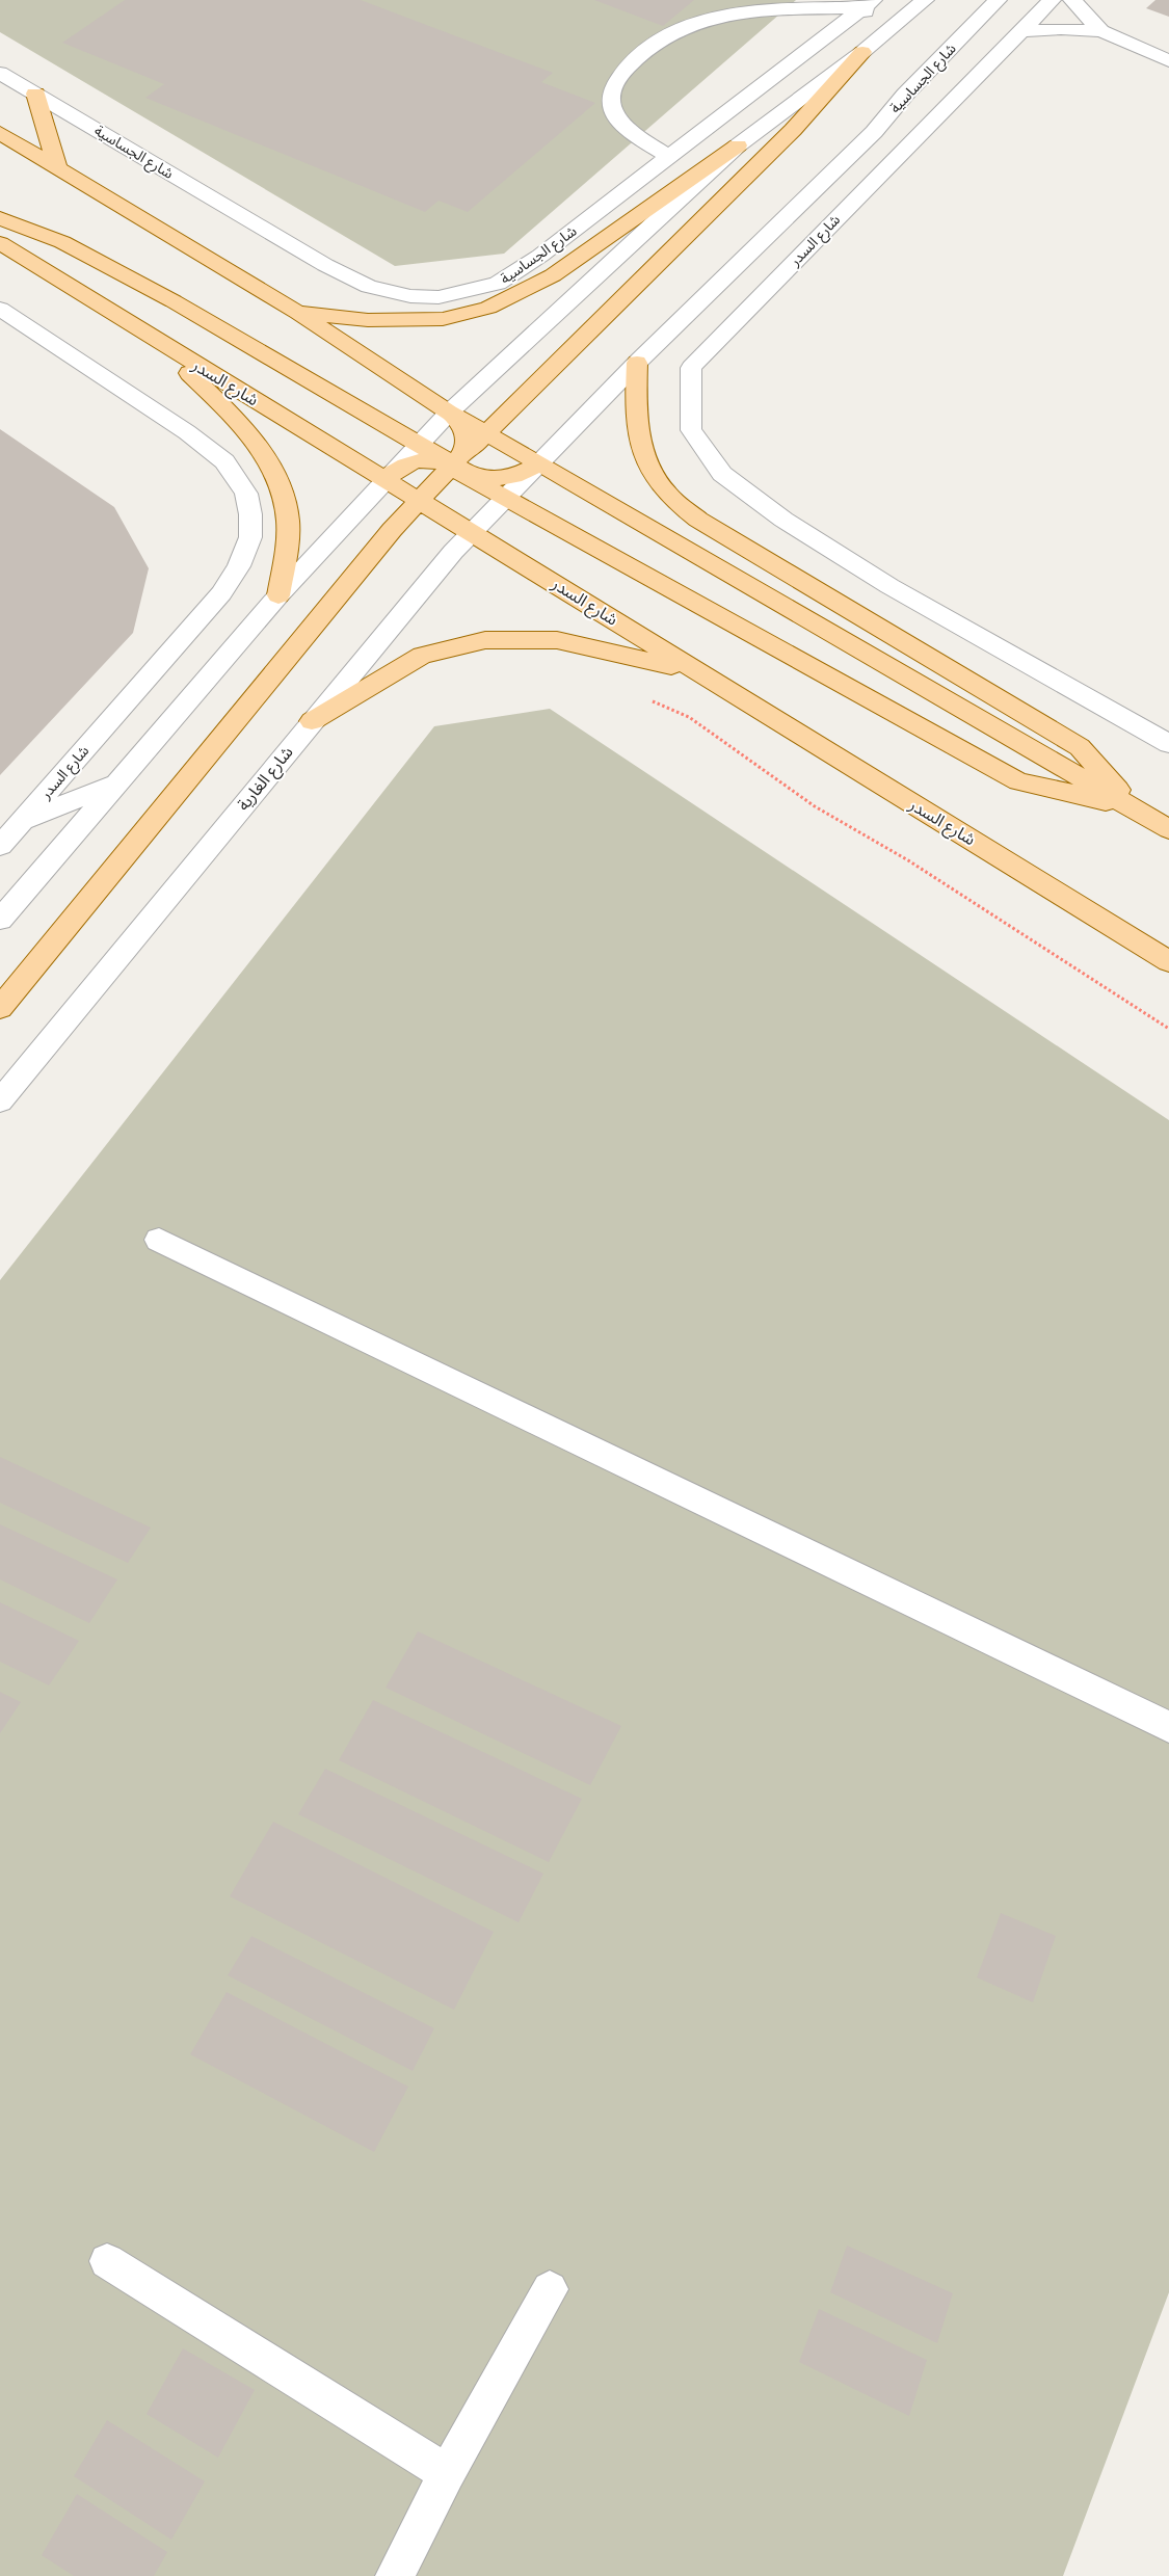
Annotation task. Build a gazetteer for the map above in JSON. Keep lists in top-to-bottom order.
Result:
{
  "streets": {
    "main road": ["شارع السدر"],
    "street": ["شارع الجساسية", "شارع الغارية"]
  },
  "crossings": [
    ["شارع الجساسية", "شارع الغارية"],
    ["شارع السدر", "شارع الغارية"]
  ]
}
